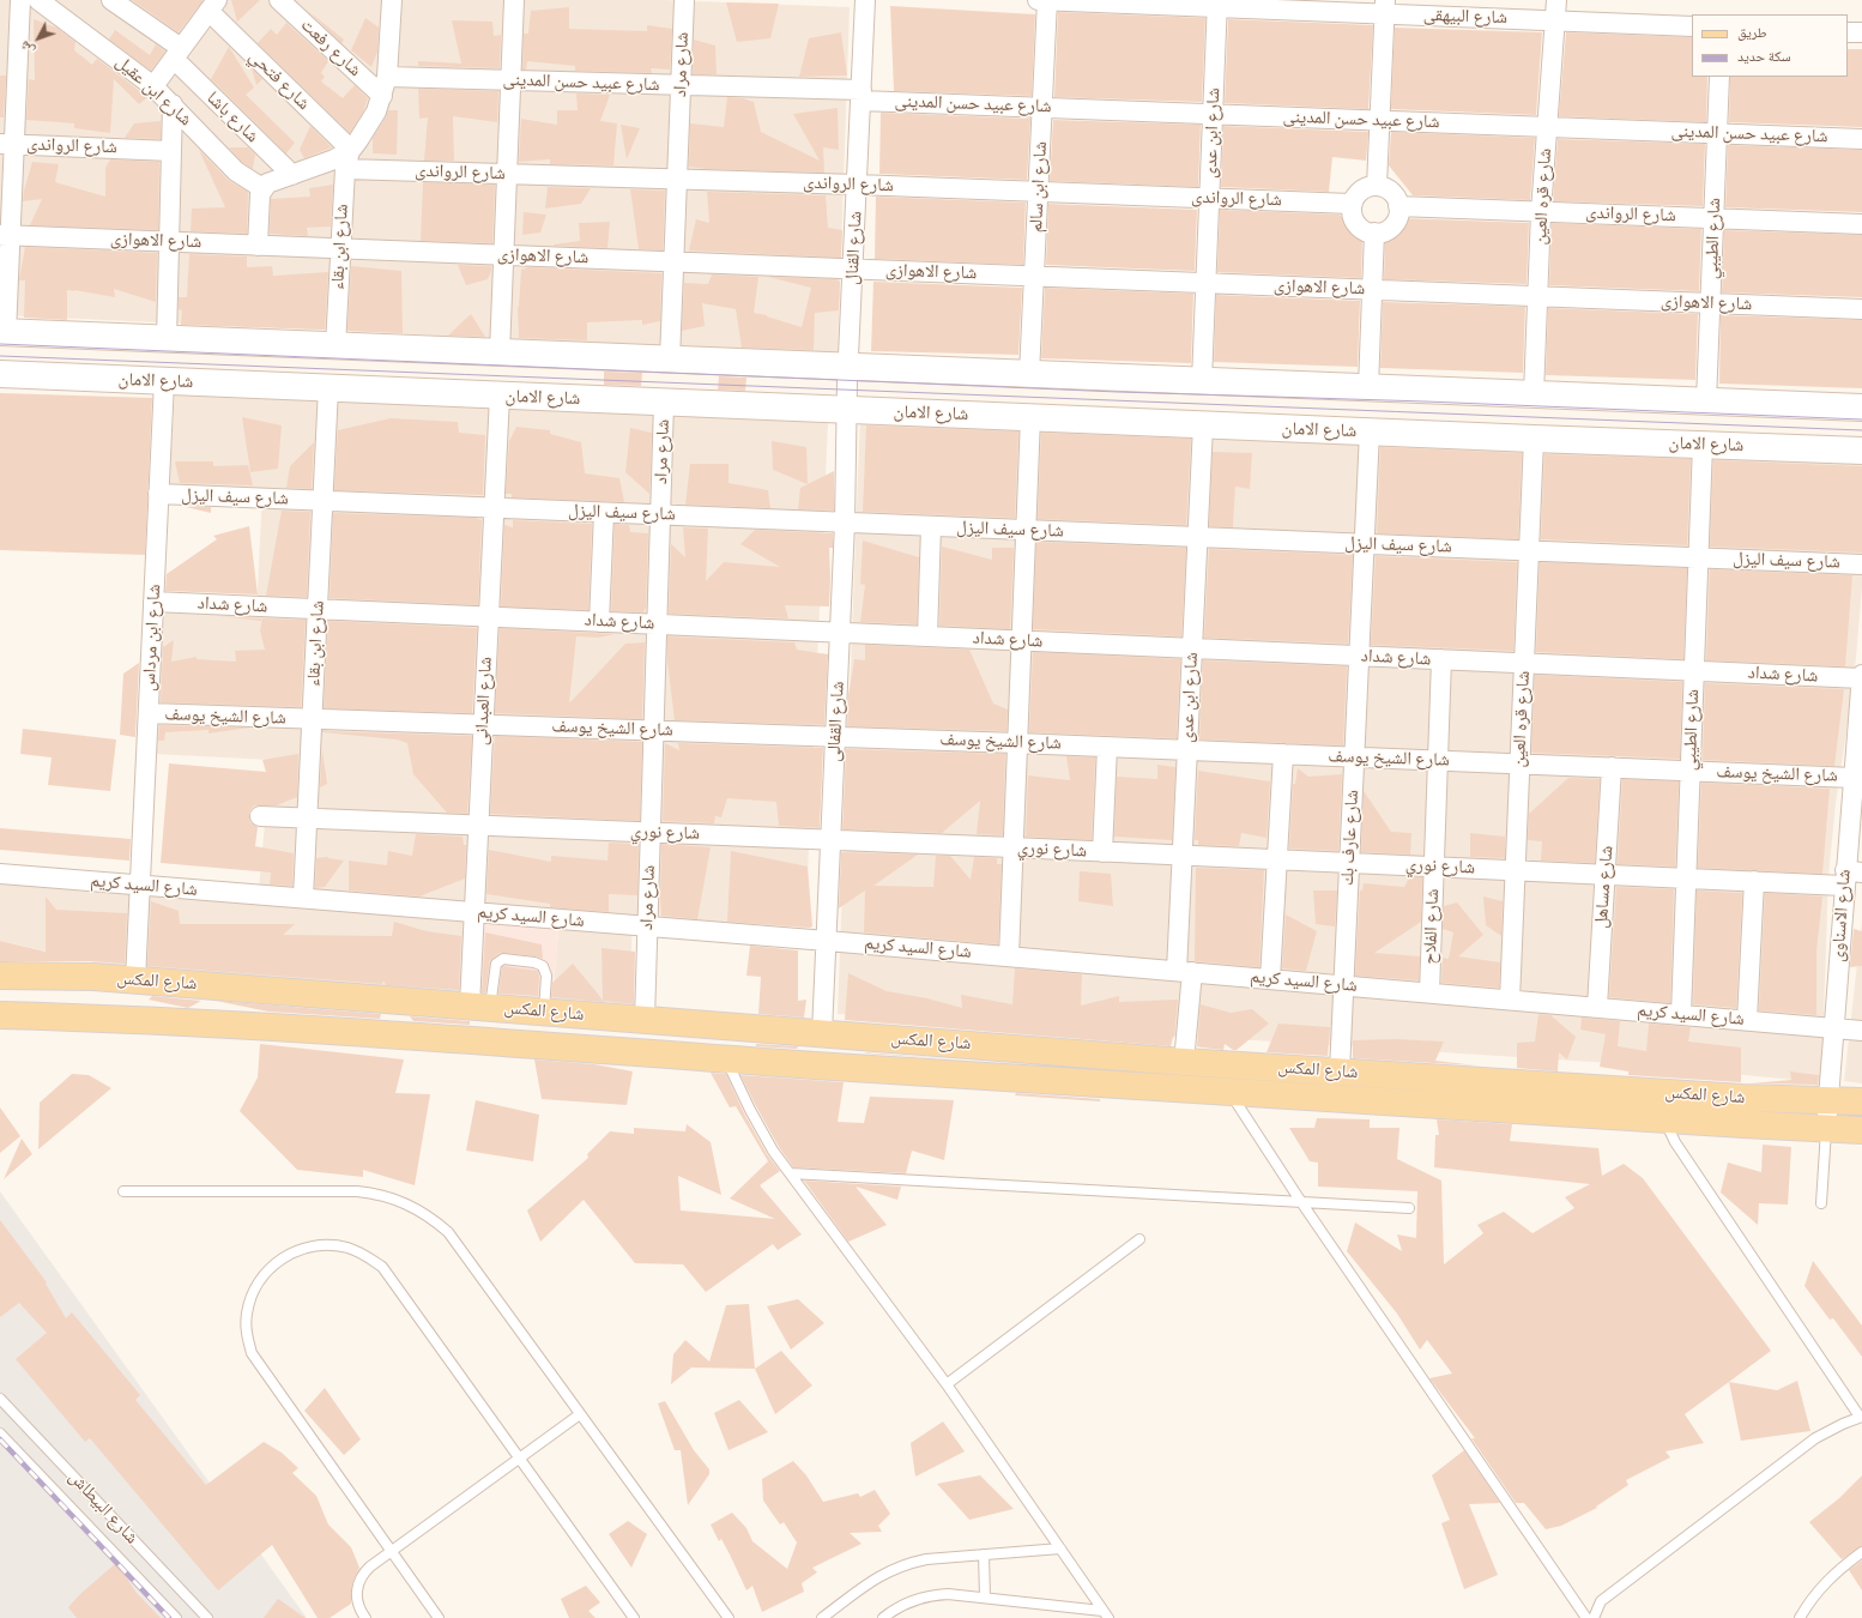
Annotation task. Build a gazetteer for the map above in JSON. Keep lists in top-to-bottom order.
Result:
{
  "streets": {
    "main road": ["شارع المكس"],
    "street": [
      "شارع البيهقى",
      "شارع رفعت",
      "شارع مراد",
      "شارع فتحي",
      "شارع عبيد حسن المدينى",
      "شارع ابن عقيل",
      "شارع باشا",
      "شارع ابن عدى",
      "شارع الرواندى",
      "شارع ابن سالم",
      "شارع قره العين",
      "شارع الطيبي",
      "شارع الاهوازى",
      "شارع ابن بقاء",
      "شارع القنال",
      "شارع الامان",
      "شارع سيف اليزل",
      "شارع شداد",
      "شارع ابن مرداس",
      "شارع العبدانى",
      "شارع الشيخ يوسف",
      "شارع القفالى",
      "شارع نوري",
      "شارع عارف بك",
      "شارع السيد كريم",
      "شارع مساهل",
      "شارع الاسناوى",
      "شارع الفلاح"
    ],
    "lane": ["شارع البيطاش"]
  },
  "crossings": [
    ["شارع البيهقى", "شارع ابن عدى"],
    ["شارع البيهقى", "شارع ابن سالم"],
    ["شارع البيهقى", "شارع قره العين"],
    ["شارع مراد", "شارع عبيد حسن المدينى"],
    ["شارع مراد", "شارع الرواندى"],
    ["شارع مراد", "شارع الاهوازى"],
    ["شارع مراد", "شارع الامان"],
    ["شارع مراد", "شارع سيف اليزل"],
    ["شارع مراد", "شارع شداد"],
    ["شارع مراد", "شارع الشيخ يوسف"],
    ["شارع مراد", "شارع نوري"],
    ["شارع مراد", "شارع السيد كريم"],
    ["شارع مراد", "شارع المكس"],
    ["شارع فتحي", "شارع ابن بقاء"],
    ["شارع عبيد حسن المدينى", "شارع ابن عدى"],
    ["شارع عبيد حسن المدينى", "شارع ابن سالم"],
    ["شارع عبيد حسن المدينى", "شارع قره العين"],
    ["شارع عبيد حسن المدينى", "شارع الطيبي"],
    ["شارع عبيد حسن المدينى", "شارع القنال"],
    ["شارع ابن عدى", "شارع الرواندى"],
    ["شارع ابن عدى", "شارع الاهوازى"],
    ["شارع ابن عدى", "شارع الامان"],
    ["شارع ابن عدى", "شارع سيف اليزل"],
    ["شارع ابن عدى", "شارع شداد"],
    ["شارع ابن عدى", "شارع الشيخ يوسف"],
    ["شارع ابن عدى", "شارع نوري"],
    ["شارع ابن عدى", "شارع السيد كريم"],
    ["شارع ابن عدى", "شارع المكس"],
    ["شارع الرواندى", "شارع ابن سالم"],
    ["شارع الرواندى", "شارع قره العين"],
    ["شارع الرواندى", "شارع الطيبي"],
    ["شارع الرواندى", "شارع ابن بقاء"],
    ["شارع الرواندى", "شارع القنال"],
    ["شارع ابن سالم", "شارع الاهوازى"],
    ["شارع قره العين", "شارع الاهوازى"],
    ["شارع قره العين", "شارع الامان"],
    ["شارع قره العين", "شارع سيف اليزل"],
    ["شارع قره العين", "شارع شداد"],
    ["شارع قره العين", "شارع الشيخ يوسف"],
    ["شارع قره العين", "شارع نوري"],
    ["شارع قره العين", "شارع السيد كريم"],
    ["شارع الطيبي", "شارع الاهوازى"],
    ["شارع الطيبي", "شارع الامان"],
    ["شارع الطيبي", "شارع سيف اليزل"],
    ["شارع الطيبي", "شارع شداد"],
    ["شارع الطيبي", "شارع الشيخ يوسف"],
    ["شارع الطيبي", "شارع نوري"],
    ["شارع الطيبي", "شارع السيد كريم"],
    ["شارع الاهوازى", "شارع ابن بقاء"],
    ["شارع الاهوازى", "شارع القنال"],
    ["شارع ابن بقاء", "شارع الامان"],
    ["شارع ابن بقاء", "شارع سيف اليزل"],
    ["شارع ابن بقاء", "شارع شداد"],
    ["شارع ابن بقاء", "شارع الشيخ يوسف"],
    ["شارع ابن بقاء", "شارع نوري"],
    ["شارع ابن بقاء", "شارع السيد كريم"],
    ["شارع القنال", "شارع الامان"],
    ["شارع القنال", "شارع القفالى"],
    ["شارع الامان", "شارع ابن مرداس"],
    ["شارع الامان", "شارع العبدانى"],
    ["شارع الامان", "شارع القفالى"],
    ["شارع الامان", "شارع عارف بك"],
    ["شارع سيف اليزل", "شارع ابن مرداس"],
    ["شارع سيف اليزل", "شارع العبدانى"],
    ["شارع سيف اليزل", "شارع القفالى"],
    ["شارع سيف اليزل", "شارع عارف بك"],
    ["شارع شداد", "شارع ابن مرداس"],
    ["شارع شداد", "شارع العبدانى"],
    ["شارع شداد", "شارع القفالى"],
    ["شارع شداد", "شارع عارف بك"],
    ["شارع شداد", "شارع الاسناوى"],
    ["شارع شداد", "شارع الفلاح"],
    ["شارع ابن مرداس", "شارع الشيخ يوسف"],
    ["شارع ابن مرداس", "شارع السيد كريم"],
    ["شارع ابن مرداس", "شارع المكس"],
    ["شارع العبدانى", "شارع الشيخ يوسف"],
    ["شارع العبدانى", "شارع نوري"],
    ["شارع العبدانى", "شارع السيد كريم"],
    ["شارع العبدانى", "شارع المكس"],
    ["شارع الشيخ يوسف", "شارع القفالى"],
    ["شارع الشيخ يوسف", "شارع عارف بك"],
    ["شارع الشيخ يوسف", "شارع مساهل"],
    ["شارع الشيخ يوسف", "شارع الاسناوى"],
    ["شارع الشيخ يوسف", "شارع الفلاح"],
    ["شارع القفالى", "شارع نوري"],
    ["شارع القفالى", "شارع السيد كريم"],
    ["شارع القفالى", "شارع المكس"],
    ["شارع نوري", "شارع عارف بك"],
    ["شارع نوري", "شارع مساهل"],
    ["شارع نوري", "شارع الاسناوى"],
    ["شارع نوري", "شارع الفلاح"],
    ["شارع عارف بك", "شارع السيد كريم"],
    ["شارع عارف بك", "شارع المكس"],
    ["شارع السيد كريم", "شارع مساهل"],
    ["شارع السيد كريم", "شارع الاسناوى"],
    ["شارع السيد كريم", "شارع الفلاح"],
    ["شارع الاسناوى", "شارع المكس"]
  ],
  "legend": ["طريق", "سكة حديد"],
  "north": "bottom left"
}
